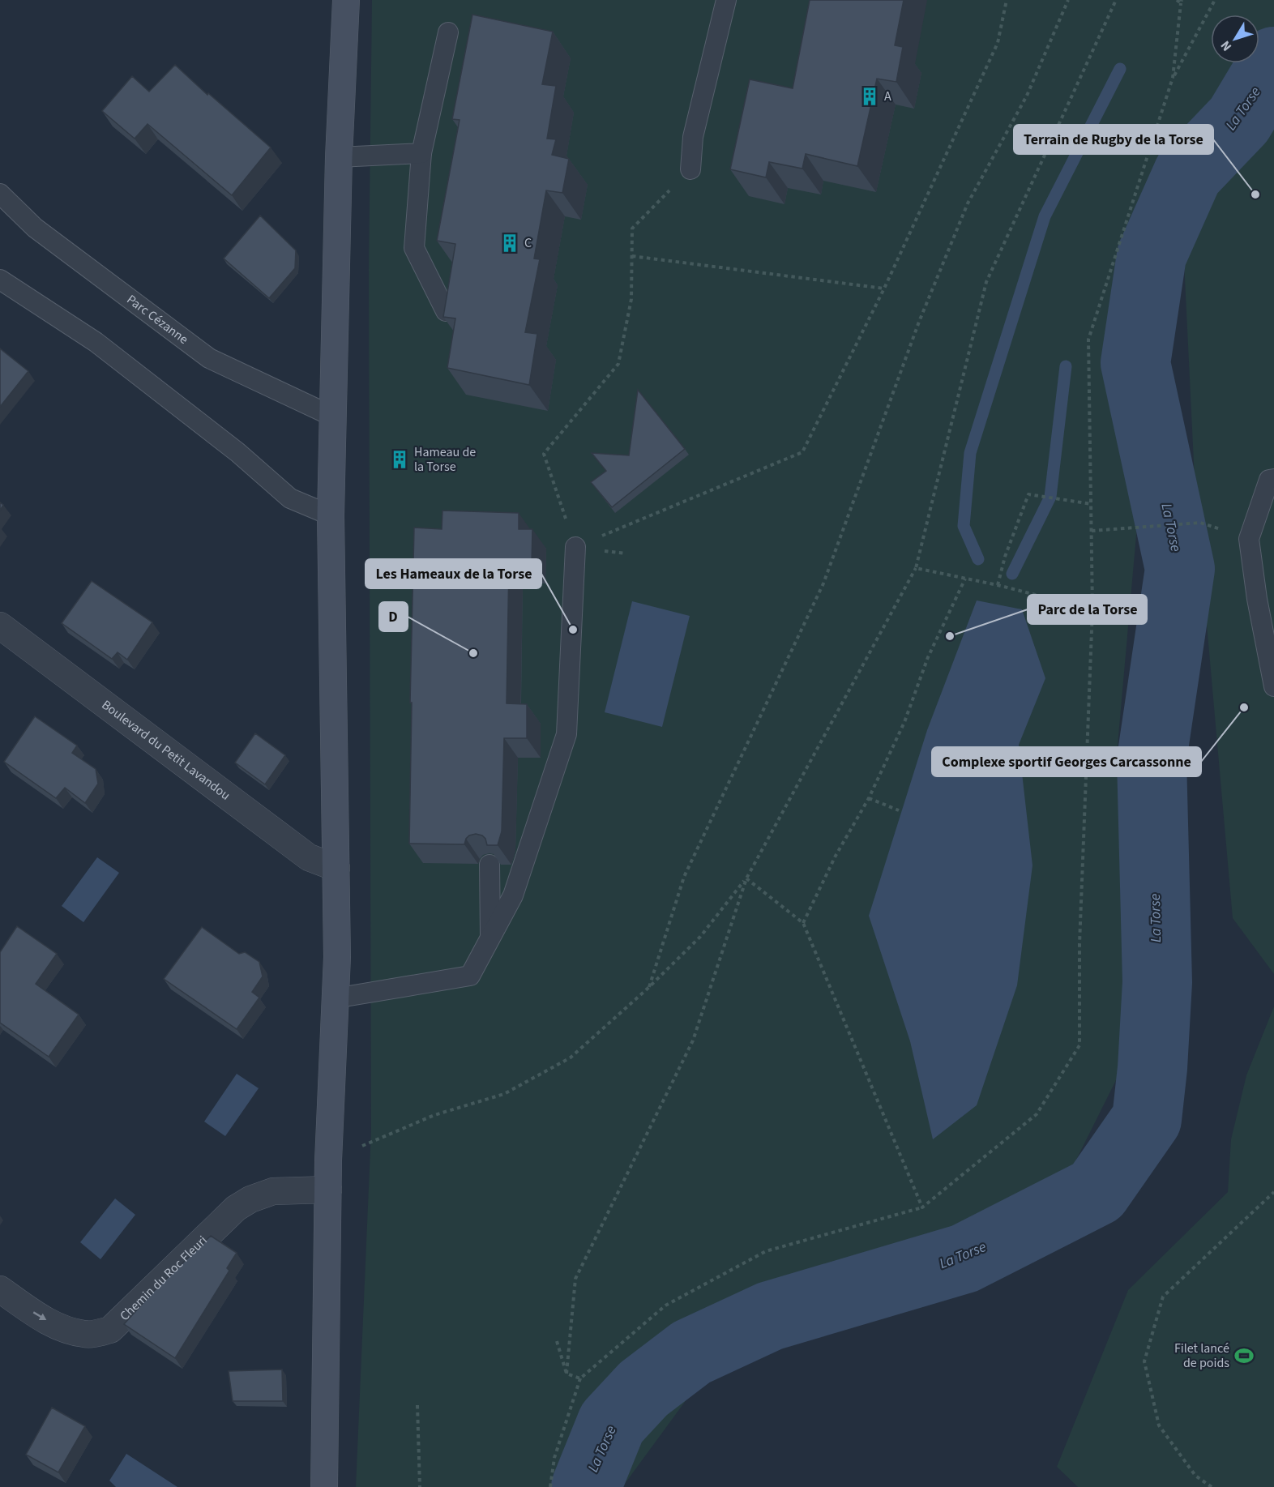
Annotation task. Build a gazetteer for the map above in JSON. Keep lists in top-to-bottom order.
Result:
{
  "streets": {
    "street": ["Boulevard du Petit Lavandou", "Chemin du Roc Fleuri"],
    "lane": ["Parc Cézanne"]
  },
  "one_way": ["Chemin du Roc Fleuri"],
  "water": ["La Torse"],
  "places": {
    "building": ["A", "C", "Hameau de la Torse"],
    "other": [
      "Terrain de Rugby de la Torse",
      "Les Hameaux de la Torse",
      "Parc de la Torse",
      "D",
      "Complexe sportif Georges Carcassonne"
    ],
    "sports": ["Filet lancé de poids"]
  },
  "north": "bottom left"
}
